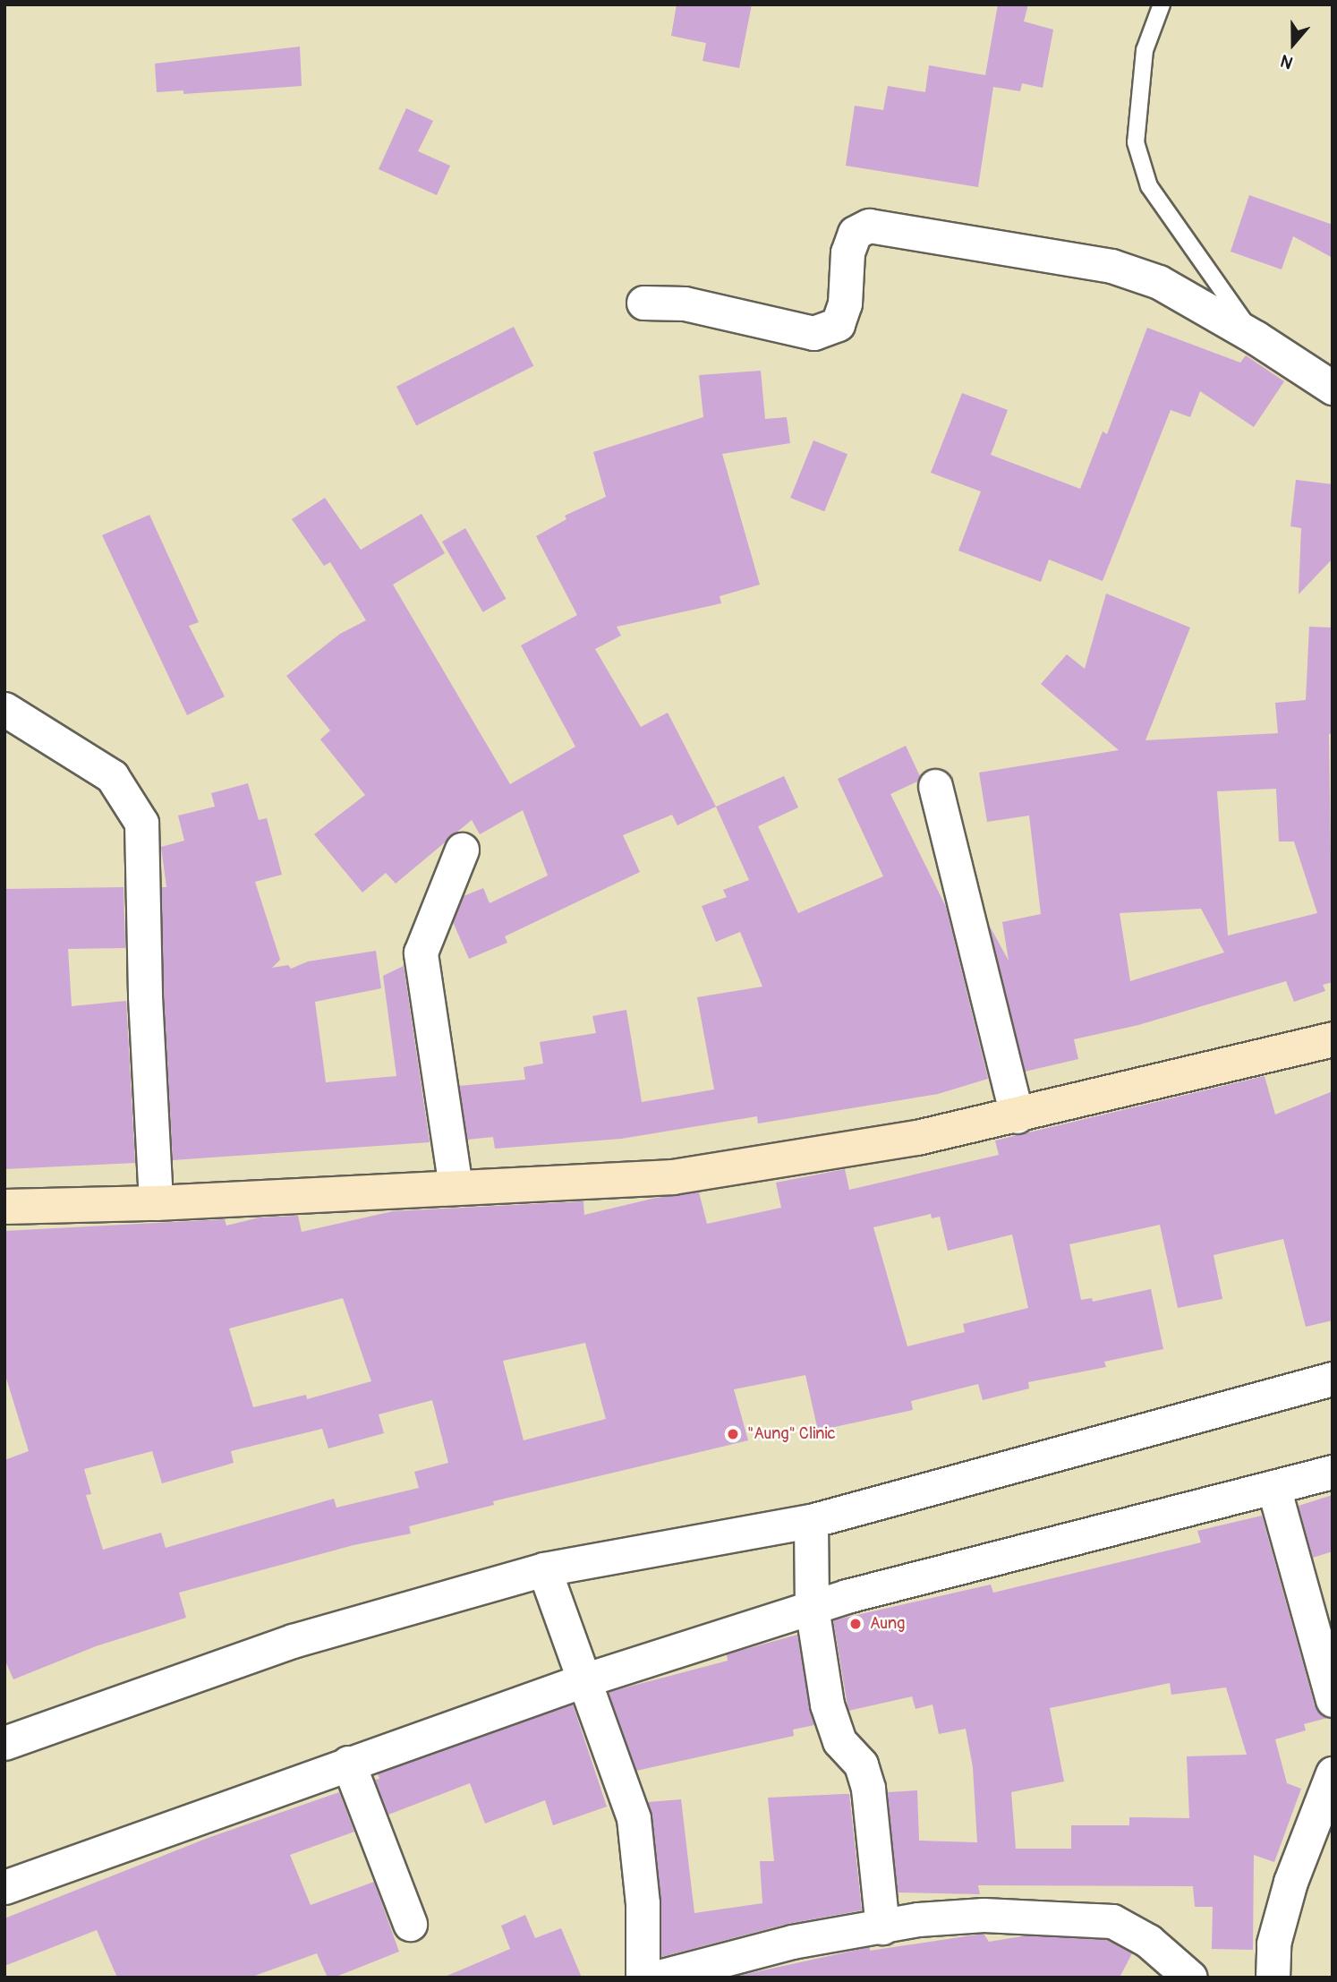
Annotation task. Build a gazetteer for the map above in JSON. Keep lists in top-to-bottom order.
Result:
{
  "places": ["\"Aung\" Clinic", "Aung"],
  "north": "bottom"
}
